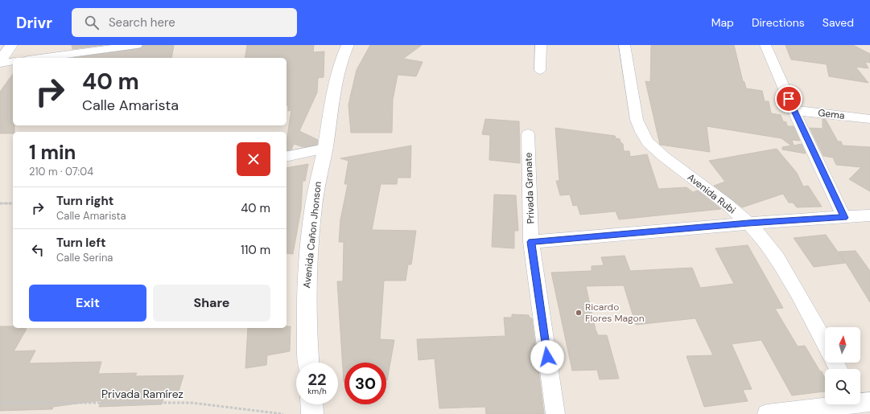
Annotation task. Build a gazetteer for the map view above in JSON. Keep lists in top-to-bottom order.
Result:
{
  "streets": {
    "main road": ["Avenida Cañon Jhonson"],
    "street": ["Gema", "Privada Granate", "Avenida Rubi"],
    "path": ["Privada Ramírez"]
  },
  "places": ["Ricardo Flores Magon"],
  "north": "top",
  "page": {
    "header": "Drivr",
    "search": "Search here",
    "nav": ["Map", "Directions", "Saved"],
    "turn": ["40 m", "Calle Amarista"],
    "heading": ["1 min", "210 m · 07:04"],
    "list": [
      {
        "name": "Turn right",
        "note": "Calle Amarista",
        "value": "40 m"
      },
      {
        "name": "Turn left",
        "note": "Calle Serina",
        "value": "110 m"
      }
    ],
    "buttons": ["Exit", "Share"],
    "speed": "22 km/h",
    "limit": "30"
  }
}
